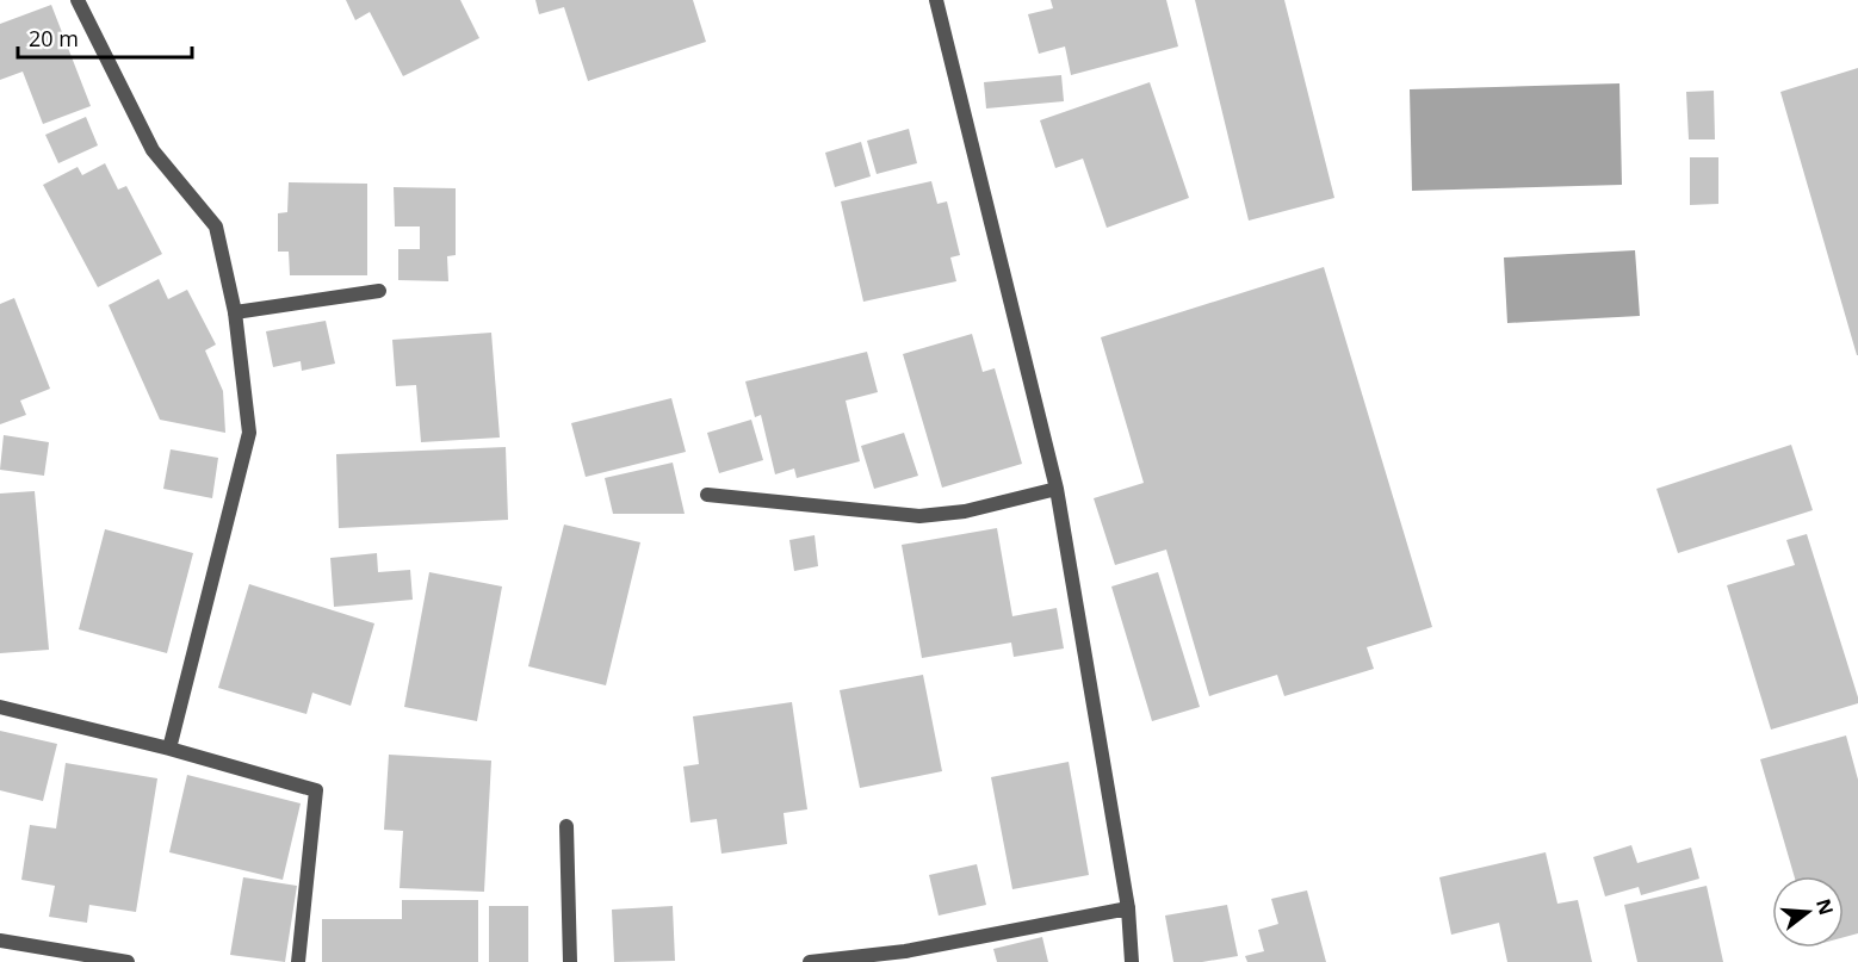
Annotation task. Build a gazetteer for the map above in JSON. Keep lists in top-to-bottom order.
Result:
{
  "scale_bar": "20 m",
  "north": "right"
}
